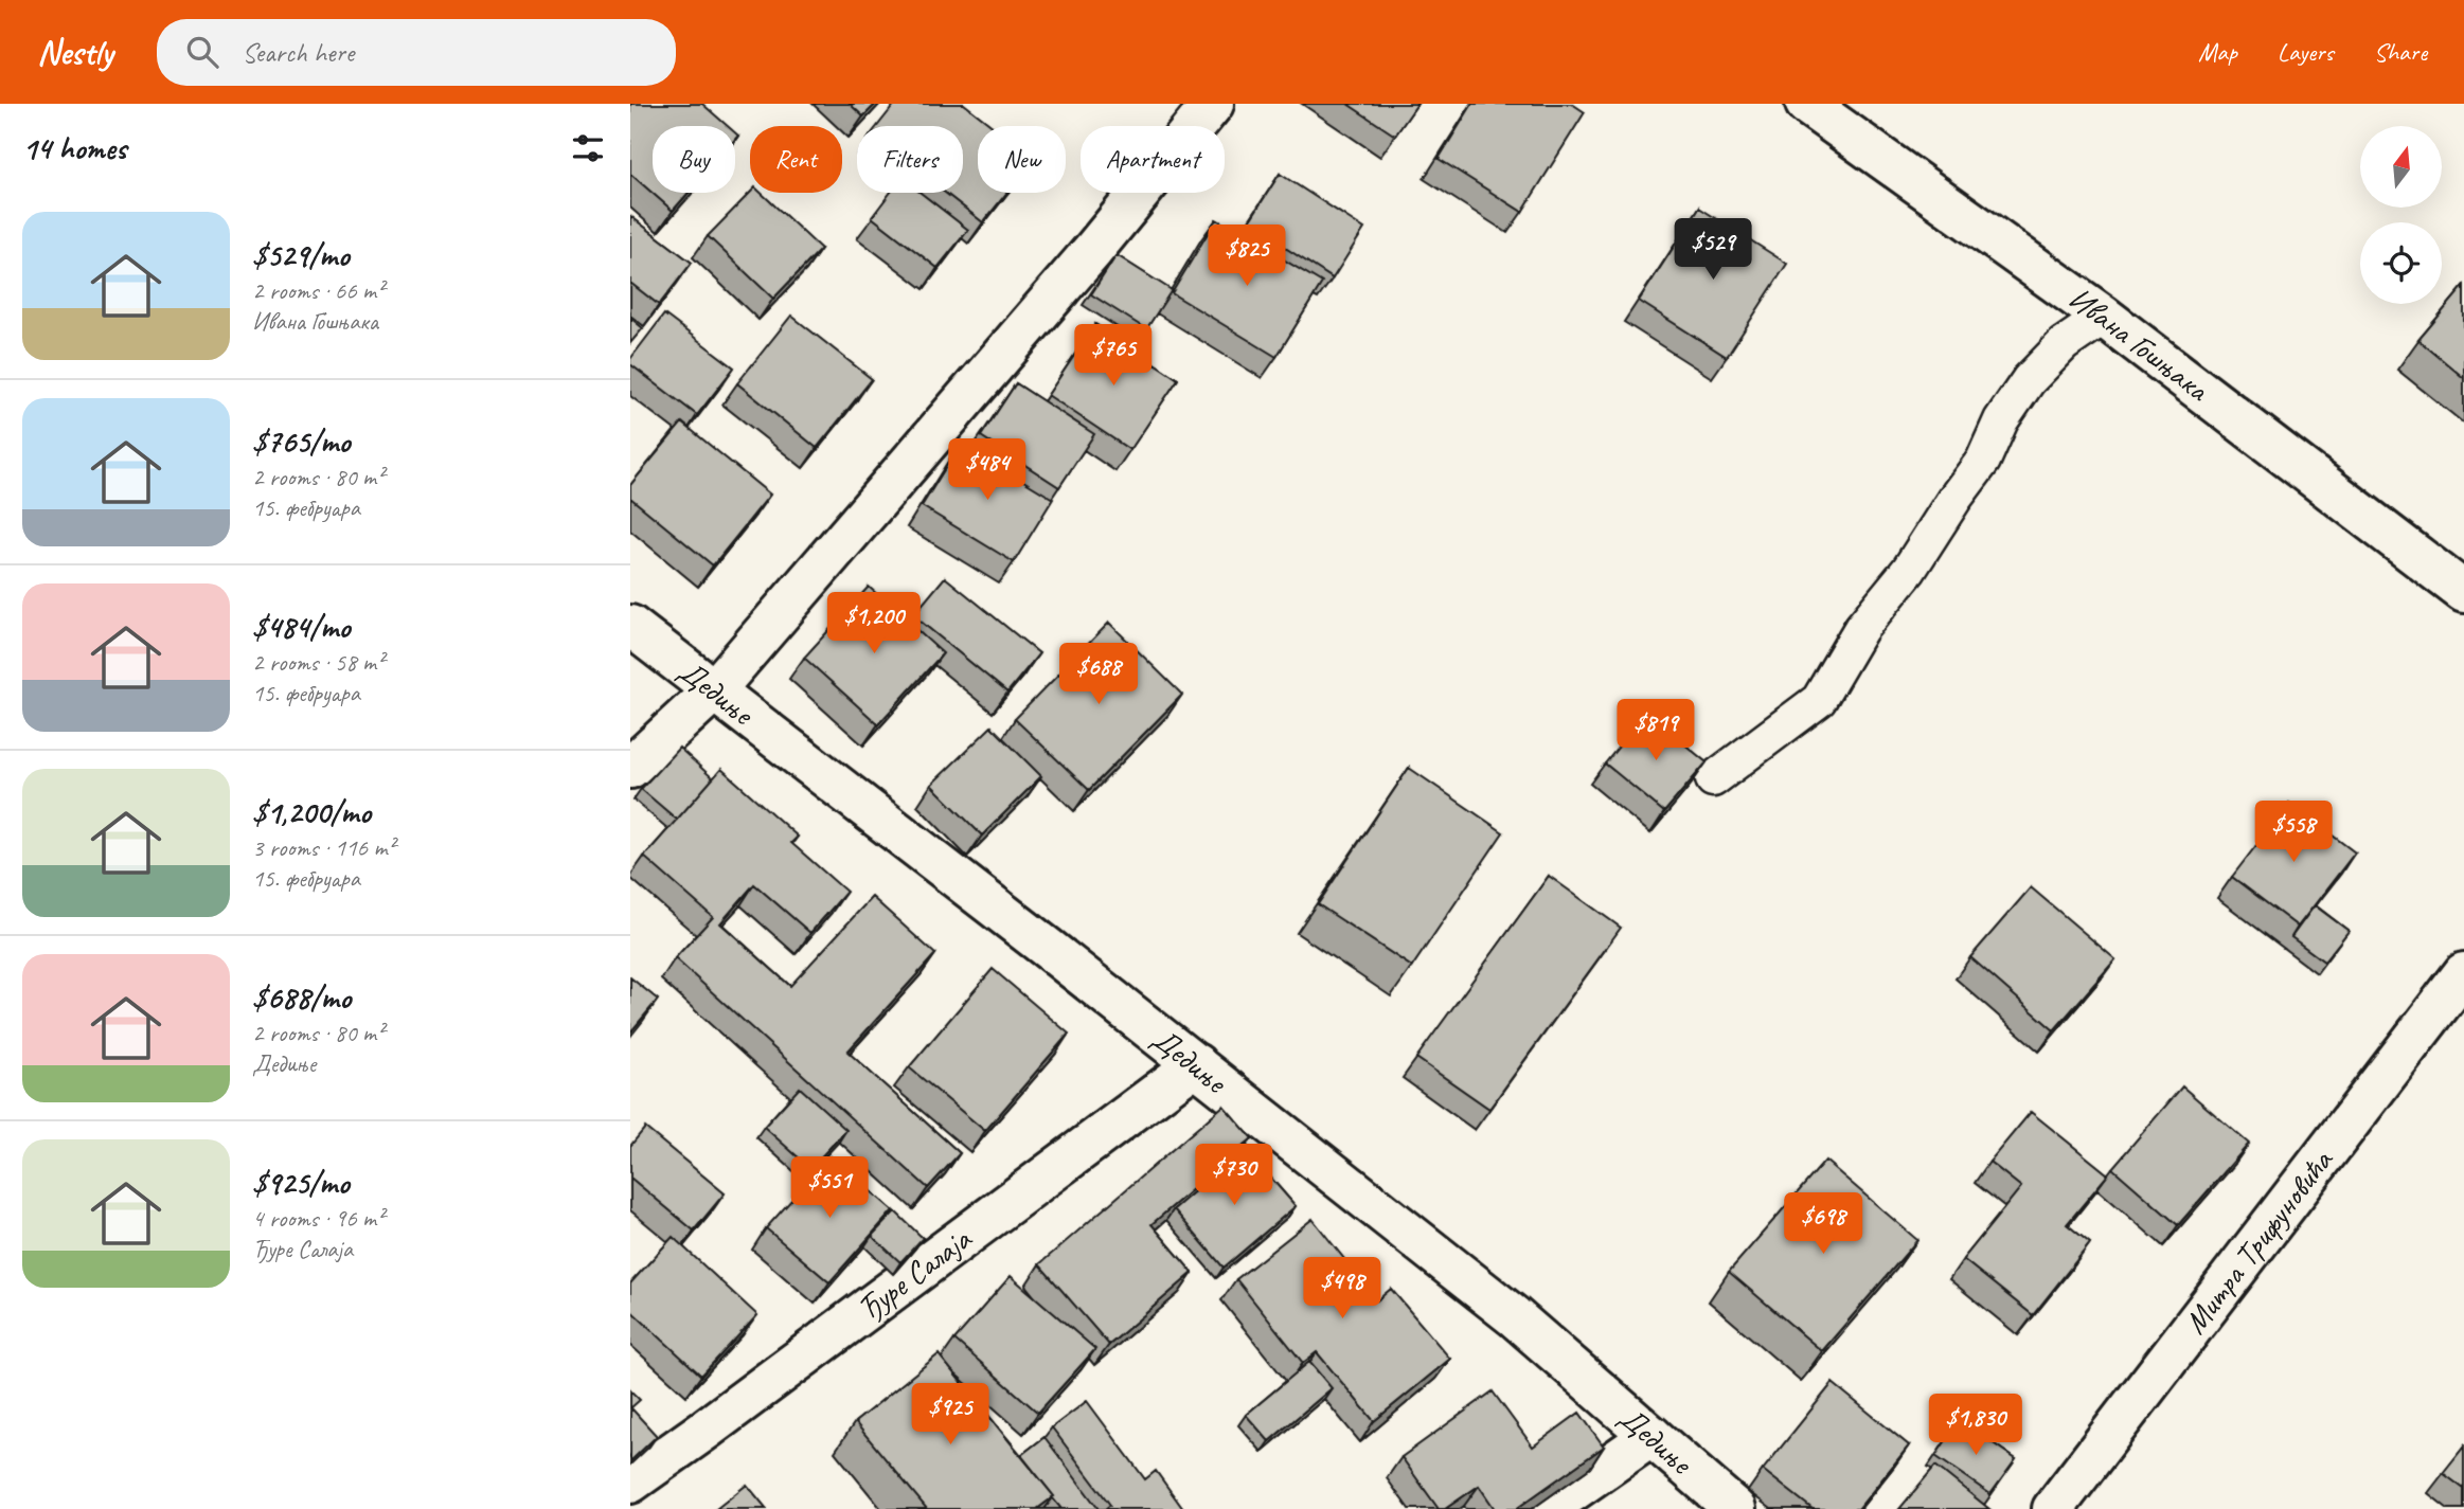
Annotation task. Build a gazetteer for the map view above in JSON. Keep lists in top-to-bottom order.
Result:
{
  "streets": {
    "street": [
      "Ивана Гошњака",
      "Дедиње",
      "Митра Трифуновића",
      "Ђуре Салаја"
    ]
  },
  "crossings": [
    ["Дедиње", "Ђуре Салаја"]
  ],
  "north": "top",
  "page": {
    "header": "Nestly",
    "search": "Search here",
    "nav": ["Map", "Layers", "Share"],
    "heading": "14 homes",
    "chip": [
      "Buy",
      "Rent",
      "Filters",
      "New",
      "Apartment"
    ],
    "list": [
      {
        "name": "$529/mo",
        "note": "2 rooms · 66 m² · Ивана Гошњака"
      },
      {
        "name": "$765/mo",
        "note": "2 rooms · 80 m² · 15. фебруара"
      },
      {
        "name": "$484/mo",
        "note": "2 rooms · 58 m² · 15. фебруара"
      },
      {
        "name": "$1,200/mo",
        "note": "3 rooms · 116 m² · 15. фебруара"
      },
      {
        "name": "$688/mo",
        "note": "2 rooms · 80 m² · Дедиње"
      },
      {
        "name": "$925/mo",
        "note": "4 rooms · 96 m² · Ђуре Салаја"
      }
    ],
    "price": [
      "$529",
      "$825",
      "$765",
      "$484",
      "$1,200",
      "$688",
      "$819",
      "$558",
      "$730",
      "$551",
      "$698",
      "$498",
      "$925",
      "$1,830"
    ]
  }
}
